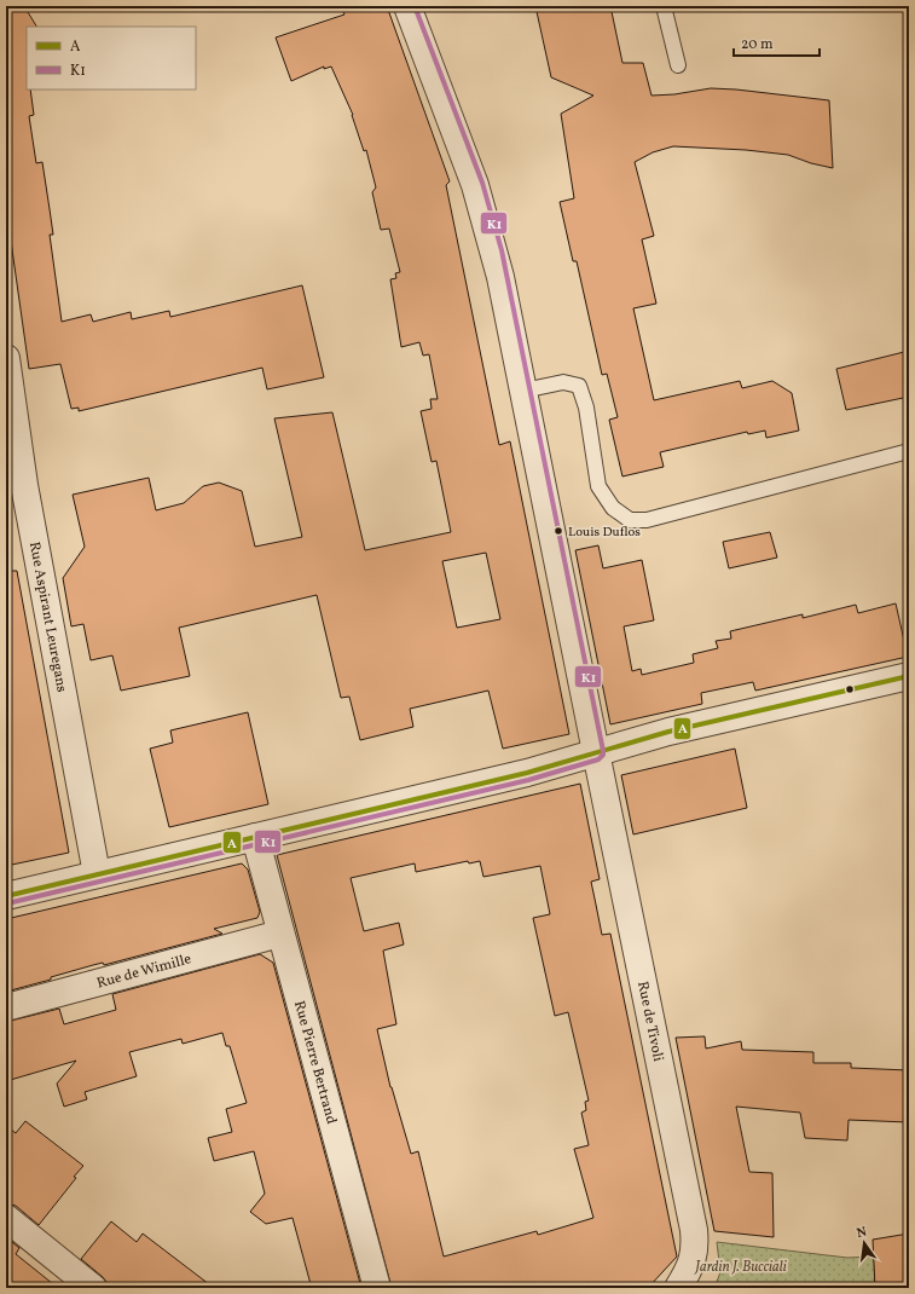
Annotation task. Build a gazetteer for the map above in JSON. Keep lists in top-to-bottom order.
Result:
{
  "streets": {
    "street": [
      "Rue Aspirant Leuregans",
      "Rue de Wimille",
      "Rue de Tivoli",
      "Rue Pierre Bertrand"
    ]
  },
  "crossings": [
    ["Rue de Wimille", "Rue Pierre Bertrand"]
  ],
  "parks": ["Jardin J. Bucciali"],
  "places": ["Louis Duflos"],
  "lines": ["transit line K1", "transit line A"],
  "legend": ["A", "K1"],
  "scale_bar": "20 m",
  "north": "top"
}
